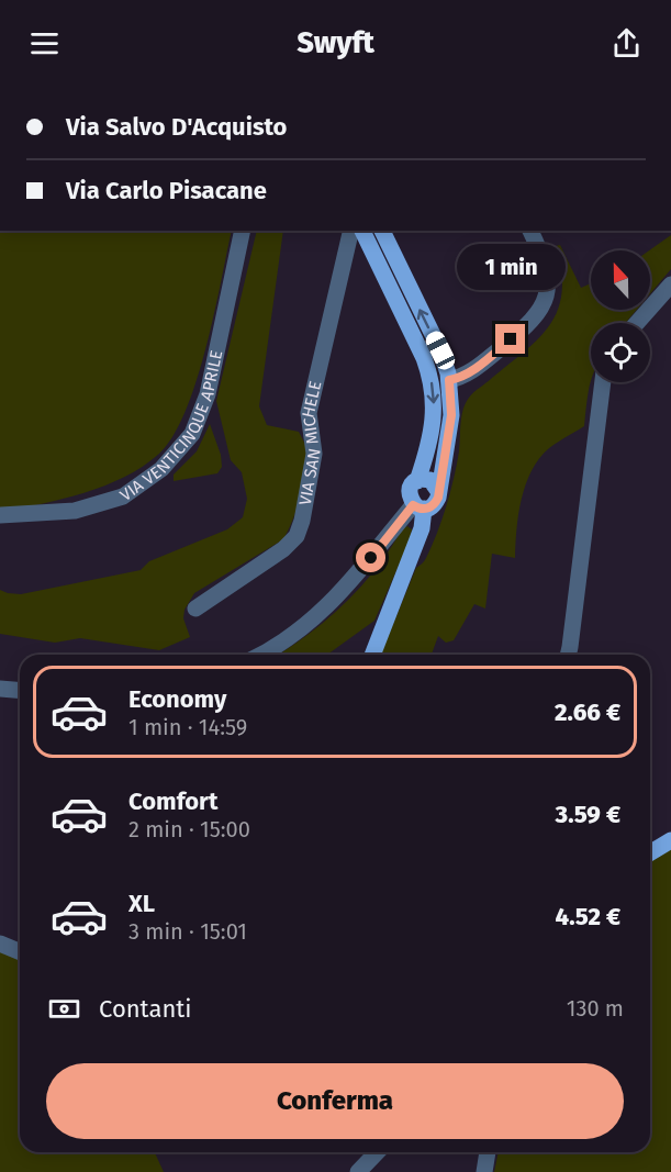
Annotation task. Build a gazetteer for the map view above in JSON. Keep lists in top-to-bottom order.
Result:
{
  "streets": {
    "street": ["VIA VENTICINQUE APRILE", "VIA SAN MICHELE"]
  },
  "north": "top",
  "page": {
    "header": "Swyft",
    "banner": ["Via Salvo D'Acquisto", "Via Carlo Pisacane"],
    "bubble": "1 min",
    "list": [
      {
        "name": "Economy",
        "note": "1 min · 14:59",
        "value": "2.66 €"
      },
      {
        "name": "Comfort",
        "note": "2 min · 15:00",
        "value": "3.59 €"
      },
      {
        "name": "XL",
        "note": "3 min · 15:01",
        "value": "4.52 €"
      }
    ],
    "pay": ["Contanti", "130 m"],
    "buttons": "Conferma"
  }
}
